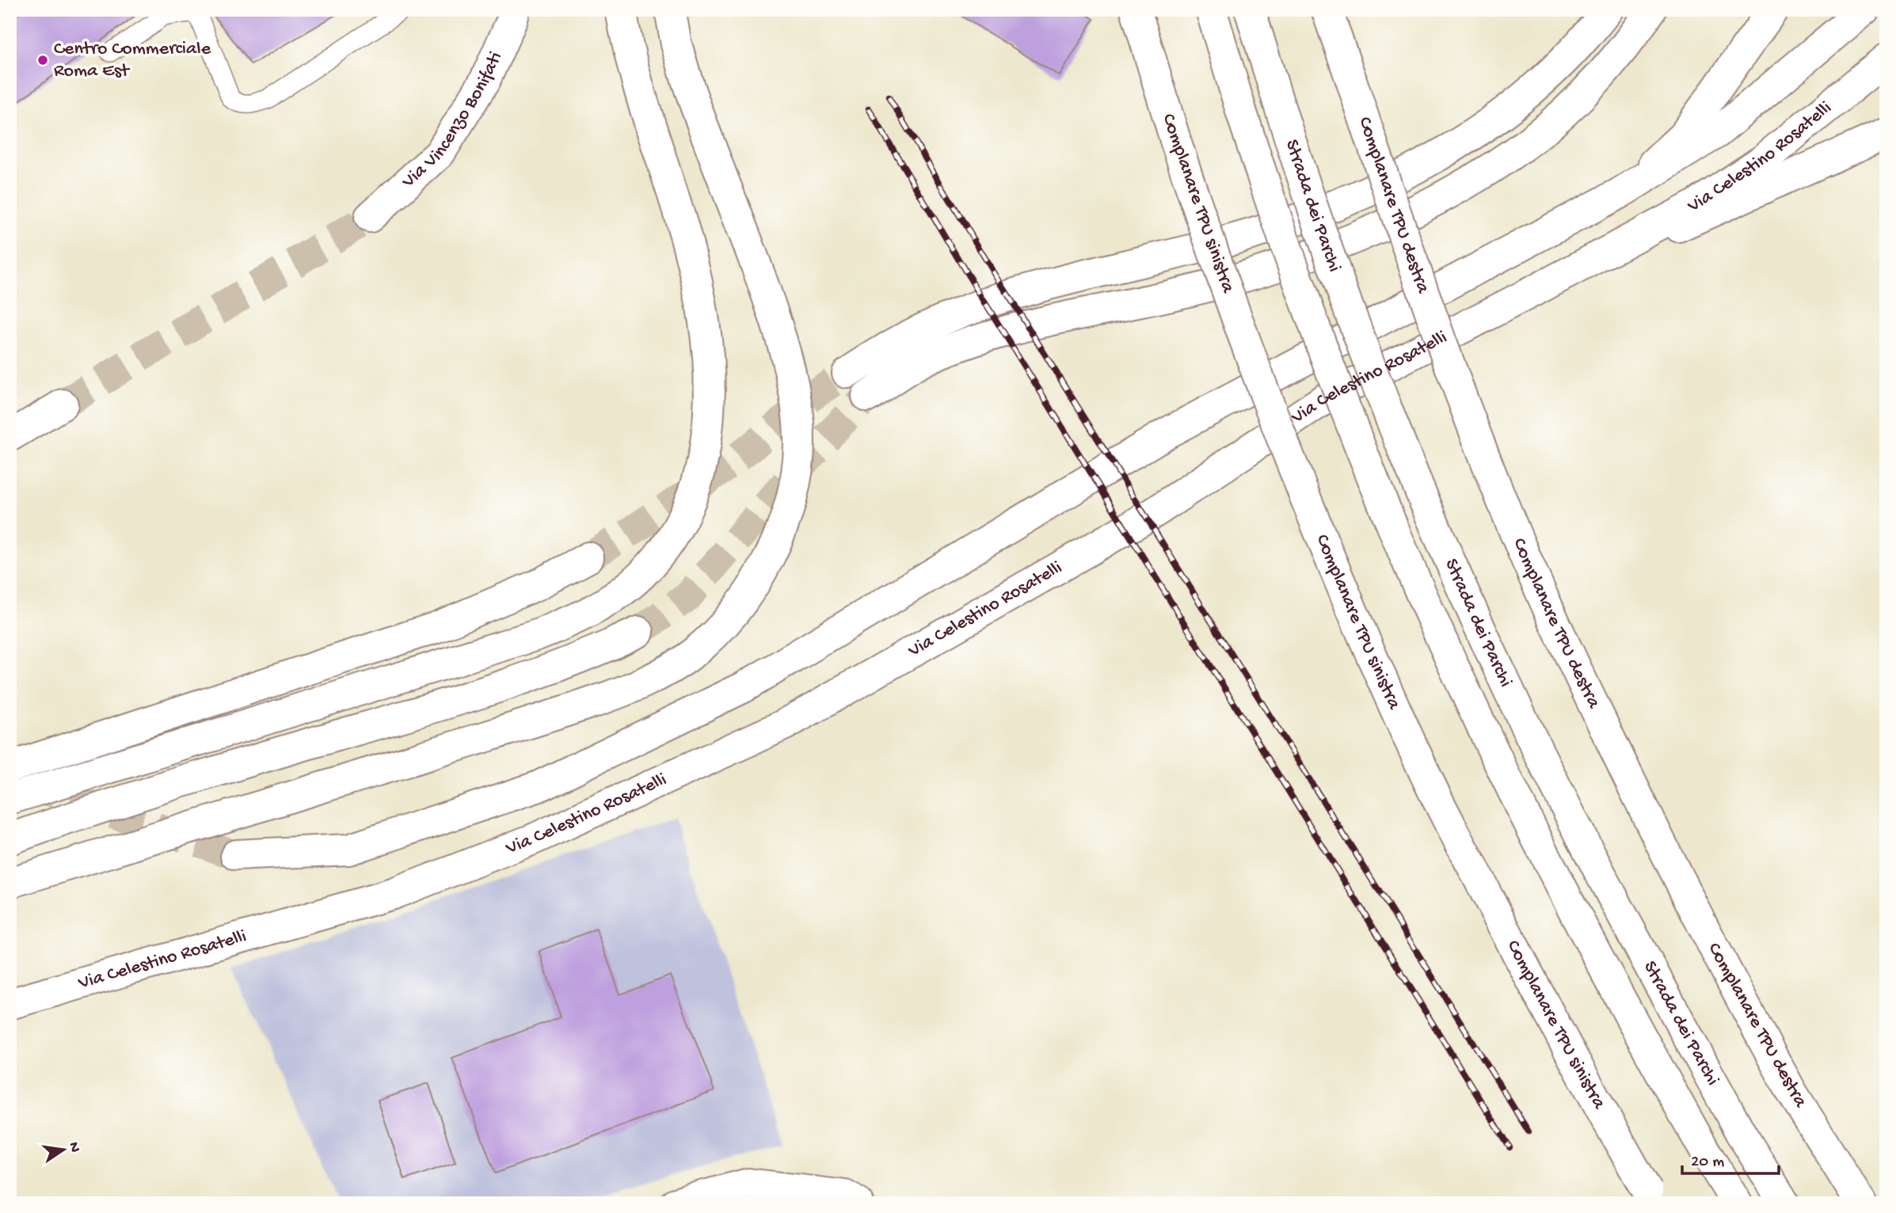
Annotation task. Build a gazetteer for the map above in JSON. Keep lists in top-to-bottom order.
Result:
{
  "streets": {
    "main road": [
      "Via Vincenzo Bonifati",
      "Via Celestino Rosatelli",
      "Complanare TPU sinistra",
      "Complanare TPU destra",
      "Strada dei Parchi"
    ]
  },
  "places": ["Centro Commerciale Roma Est"],
  "scale_bar": "20 m",
  "north": "right"
}
